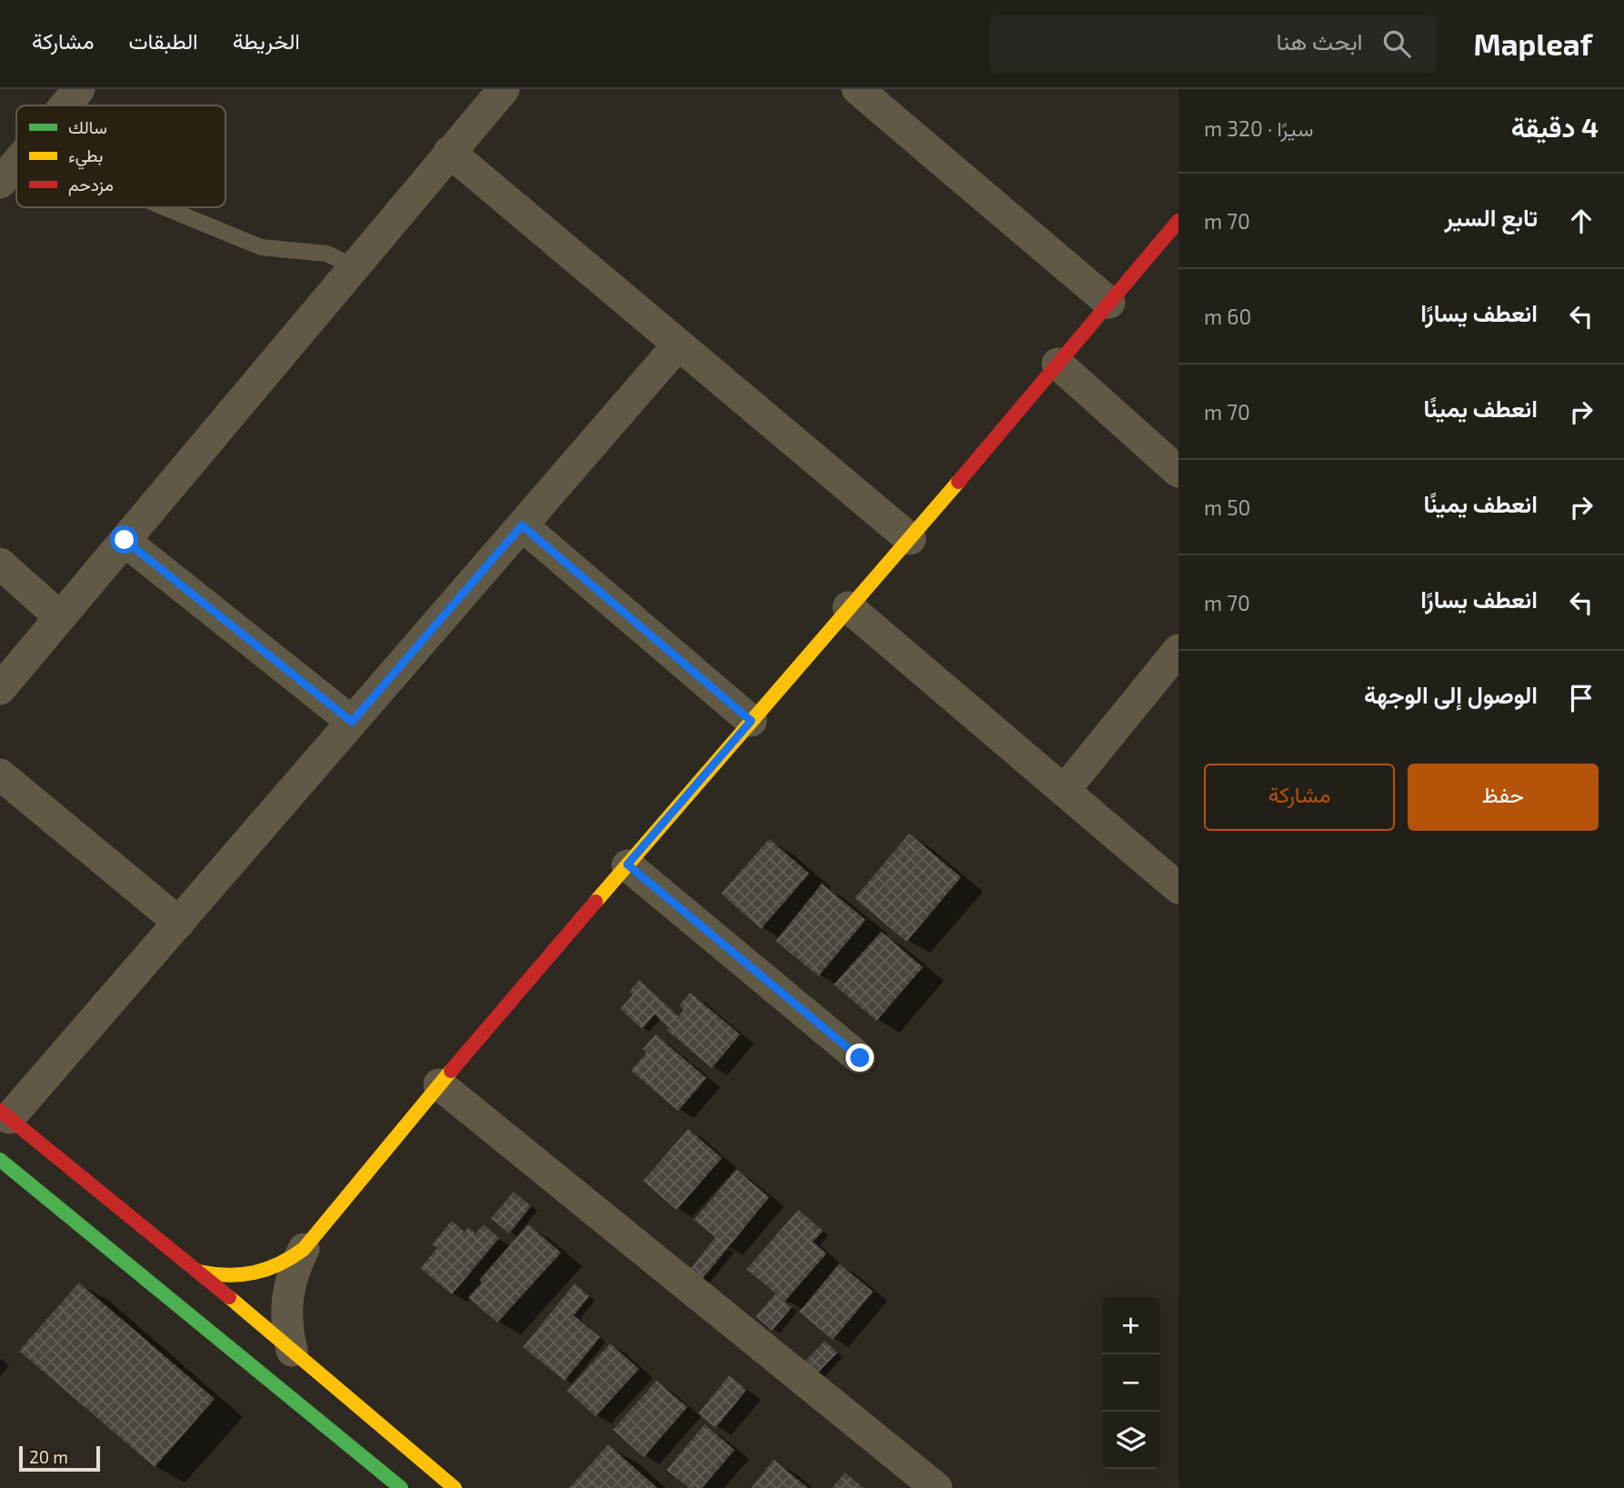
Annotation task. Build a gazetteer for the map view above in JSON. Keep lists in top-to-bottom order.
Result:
{
  "legend": ["سالك", "بطيء", "مزدحم"],
  "scale_bar": "20 m",
  "page": {
    "header": "Mapleaf",
    "search": "ابحث هنا",
    "nav": ["الخريطة", "الطبقات", "مشاركة"],
    "heading": ["4 دقيقة", "سيرًا · 320 m"],
    "list": [
      ["تابع السير", "70 m"],
      ["انعطف يسارًا", "60 m"],
      ["انعطف يمينًا", "70 m"],
      ["انعطف يمينًا", "50 m"],
      ["انعطف يسارًا", "70 m"],
      "الوصول إلى الوجهة"
    ],
    "buttons": ["حفظ", "مشاركة"],
    "map_buttons": ["+", "−"],
    "scale": "20 m"
  }
}
